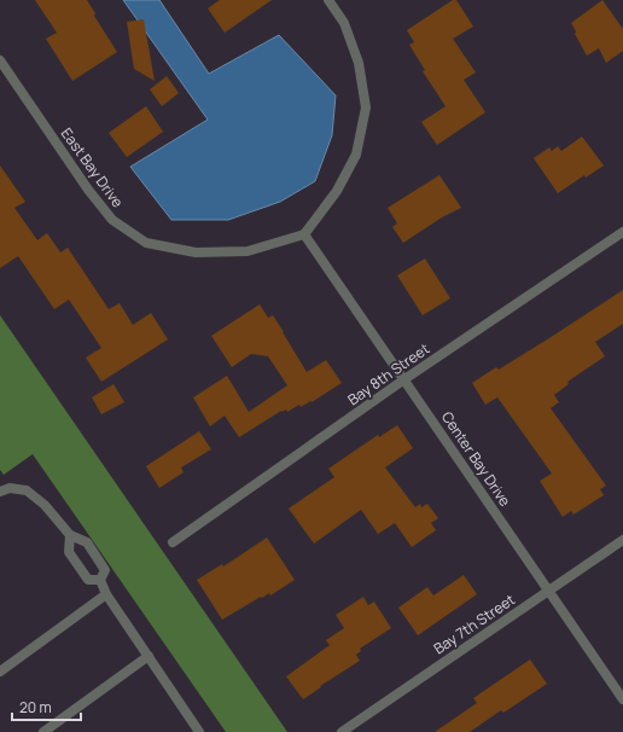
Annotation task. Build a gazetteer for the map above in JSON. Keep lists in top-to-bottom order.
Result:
{
  "streets": {
    "street": [
      "East Bay Drive",
      "Bay 8th Street",
      "Center Bay Drive",
      "Bay 7th Street"
    ]
  },
  "crossings": [
    ["East Bay Drive", "Center Bay Drive"],
    ["Bay 8th Street", "Center Bay Drive"],
    ["Center Bay Drive", "Bay 7th Street"]
  ],
  "scale_bar": "20 m"
}
